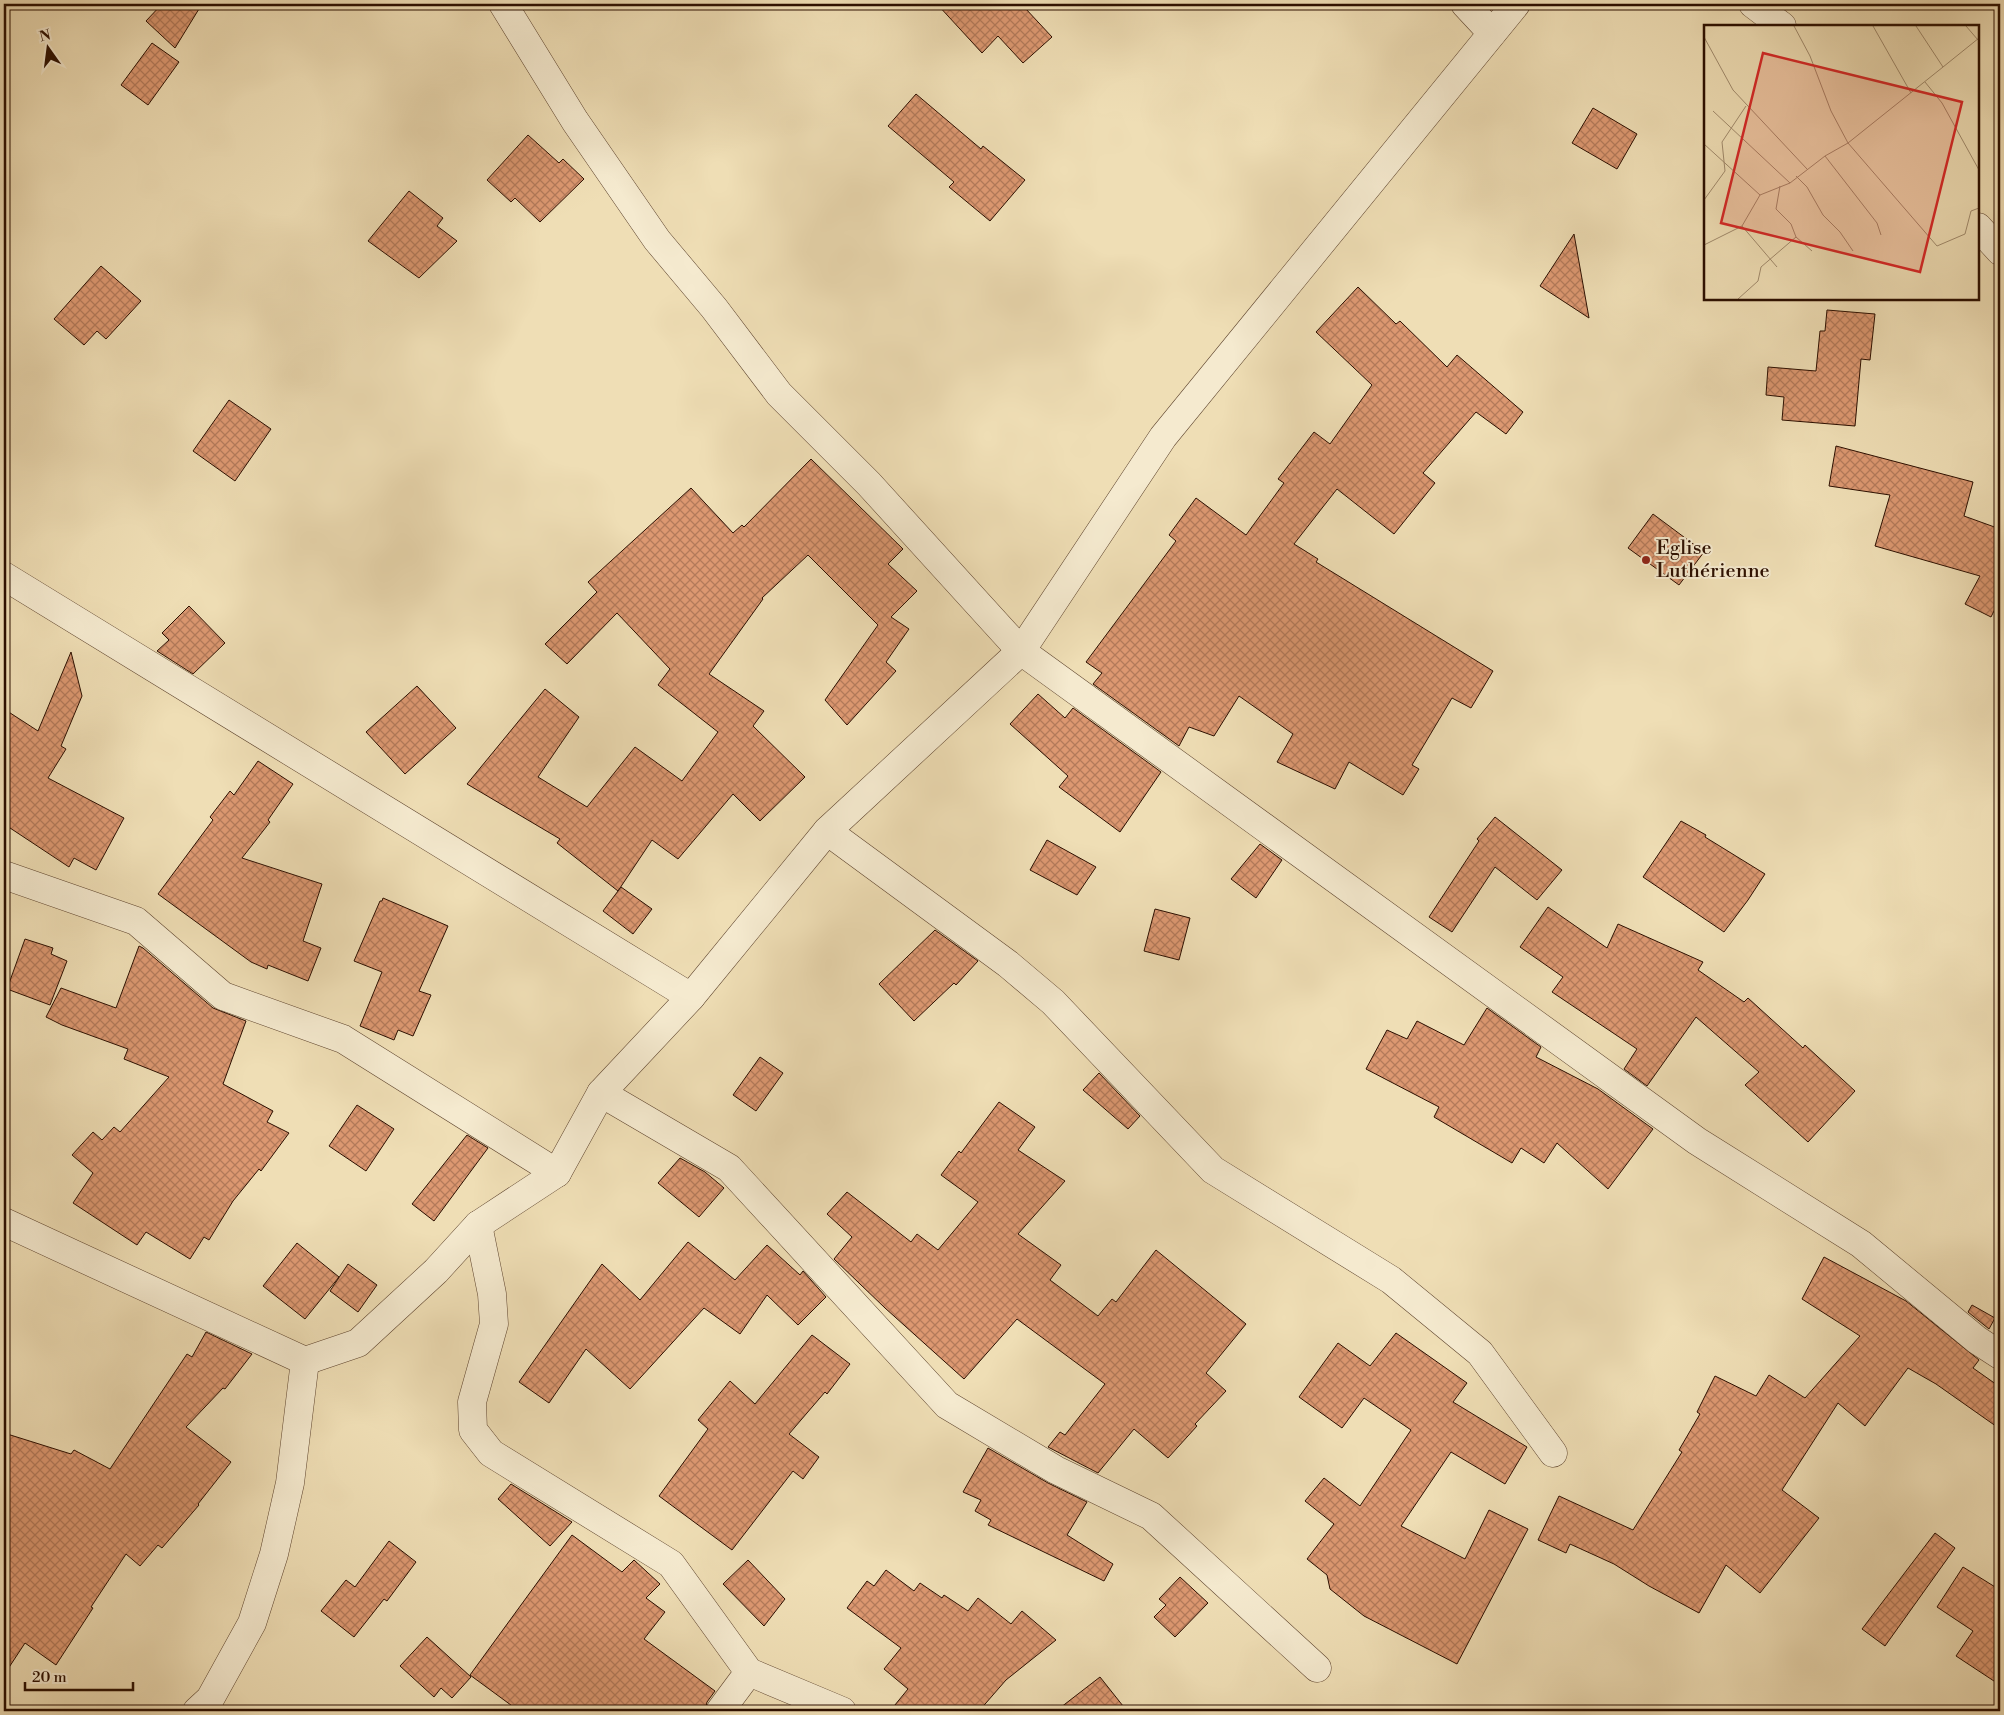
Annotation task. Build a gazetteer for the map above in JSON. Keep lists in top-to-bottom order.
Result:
{
  "places": ["Eglise Luthérienne"],
  "scale_bar": "20 m",
  "north": "top"
}
